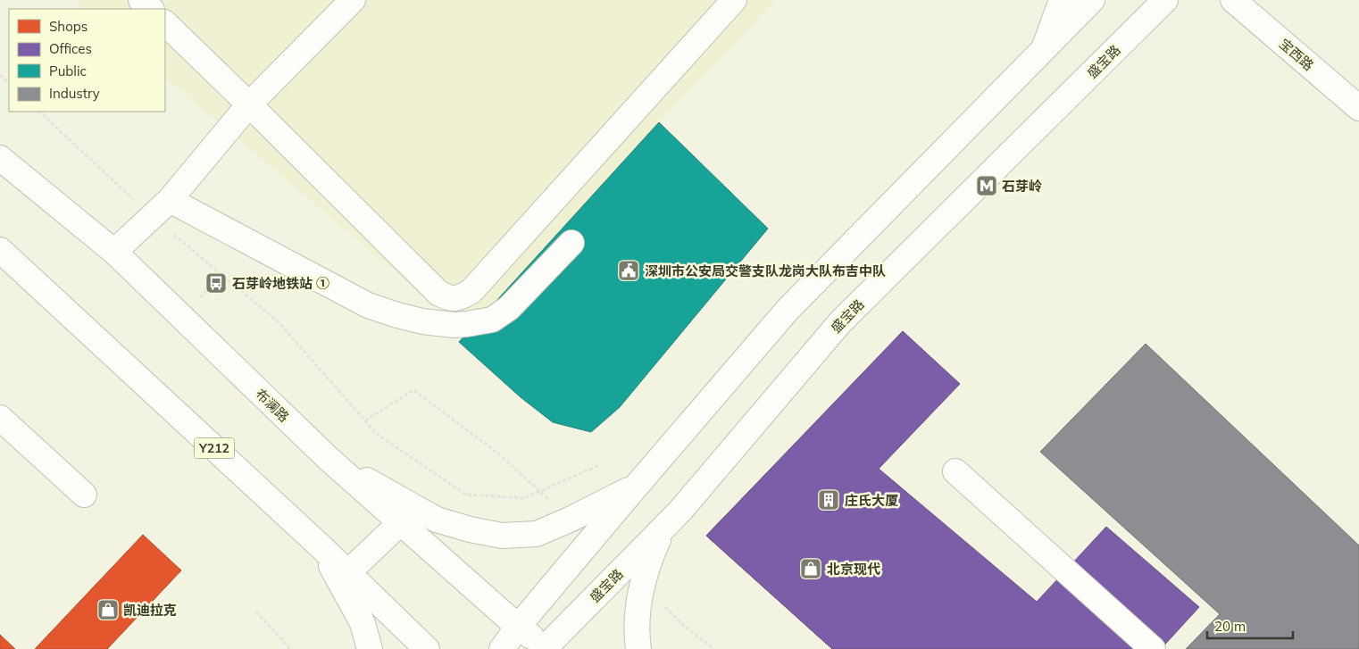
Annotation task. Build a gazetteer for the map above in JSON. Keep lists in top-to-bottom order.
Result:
{
  "streets": {
    "main road": [
      "宝西路",
      "盛宝路",
      "布澜路",
      "Y212"
    ]
  },
  "crossings": [
    ["盛宝路", "布澜路"]
  ],
  "places": {
    "metro station": ["石芽岭"],
    "public building": ["深圳市公安局交警支队龙岗大队布吉中队"],
    "bus stop": ["石芽岭地铁站 ①"],
    "building": ["庄氏大厦"],
    "shop": ["北京现代", "凯迪拉克"]
  },
  "legend": [
    "Shops",
    "Offices",
    "Public",
    "Industry"
  ],
  "scale_bar": "20 m"
}
